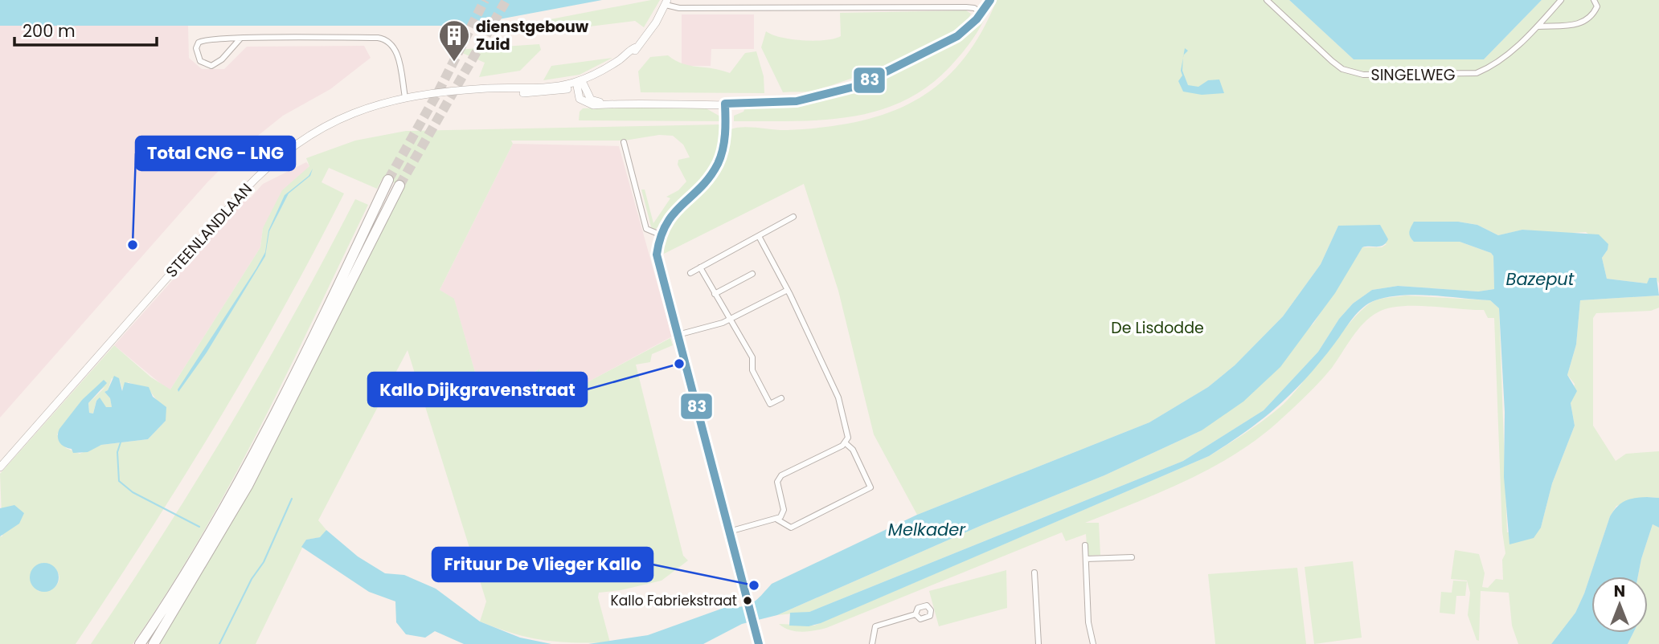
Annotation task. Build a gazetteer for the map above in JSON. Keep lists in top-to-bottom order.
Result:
{
  "streets": {
    "main road": ["STEENLANDLAAN"],
    "street": ["SINGELWEG"]
  },
  "water": ["Bazeput", "Melkader"],
  "parks": ["De Lisdodde"],
  "places": {
    "building": ["dienstgebouw Zuid"],
    "other": [
      "Total CNG - LNG",
      "Kallo Dijkgravenstraat",
      "Frituur De Vlieger Kallo",
      "Kallo Fabriekstraat"
    ]
  },
  "lines": ["transit line 83"],
  "scale_bar": "200 m",
  "north": "top"
}
